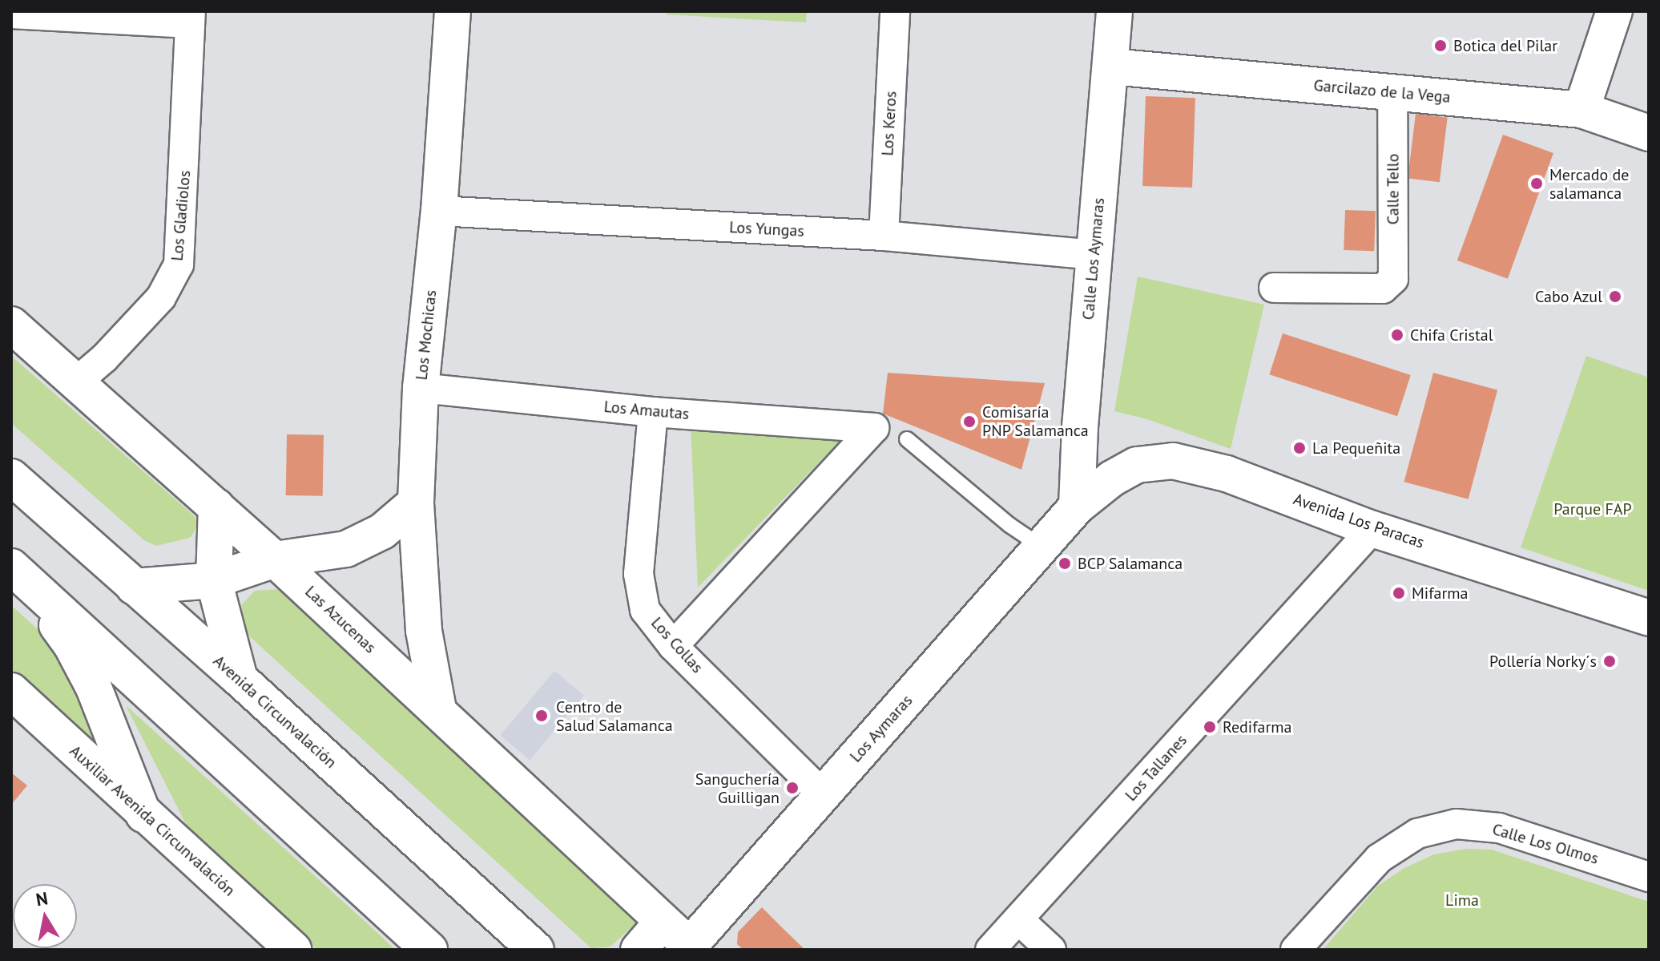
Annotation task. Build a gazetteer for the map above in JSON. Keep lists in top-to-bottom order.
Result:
{
  "streets": {
    "main road": [
      "Garcilazo de la Vega",
      "Calle Los Aymaras",
      "Los Mochicas",
      "Avenida Los Paracas",
      "Las Azucenas",
      "Avenida Circunvalación",
      "Los Aymaras",
      "Auxiliar Avenida Circunvalación"
    ],
    "street": [
      "Los Keros",
      "Calle Tello",
      "Los Gladiolos",
      "Los Yungas",
      "Los Amautas",
      "Los Collas",
      "Los Tallanes",
      "Calle Los Olmos"
    ]
  },
  "crossings": [
    ["Garcilazo de la Vega", "Calle Tello"],
    ["Garcilazo de la Vega", "Calle Los Aymaras"],
    ["Los Keros", "Los Yungas"],
    ["Los Gladiolos", "Las Azucenas"],
    ["Los Yungas", "Calle Los Aymaras"],
    ["Los Yungas", "Los Mochicas"],
    ["Calle Los Aymaras", "Avenida Los Paracas"],
    ["Calle Los Aymaras", "Los Aymaras"],
    ["Los Mochicas", "Los Amautas"],
    ["Los Mochicas", "Las Azucenas"],
    ["Los Amautas", "Los Collas"],
    ["Avenida Los Paracas", "Los Aymaras"],
    ["Avenida Los Paracas", "Los Tallanes"],
    ["Las Azucenas", "Los Aymaras"],
    ["Los Collas", "Los Aymaras"]
  ],
  "parks": ["Parque FAP", "Lima"],
  "places": [
    "Botica del Pilar",
    "Mercado de salamanca",
    "Cabo Azul",
    "Chifa Cristal",
    "Comisaría PNP Salamanca",
    "La Pequeñita",
    "BCP Salamanca",
    "Mifarma",
    "Pollería Norky´s",
    "Centro de Salud Salamanca",
    "Redifarma",
    "Sanguchería Guilligan"
  ],
  "north": "top"
}
